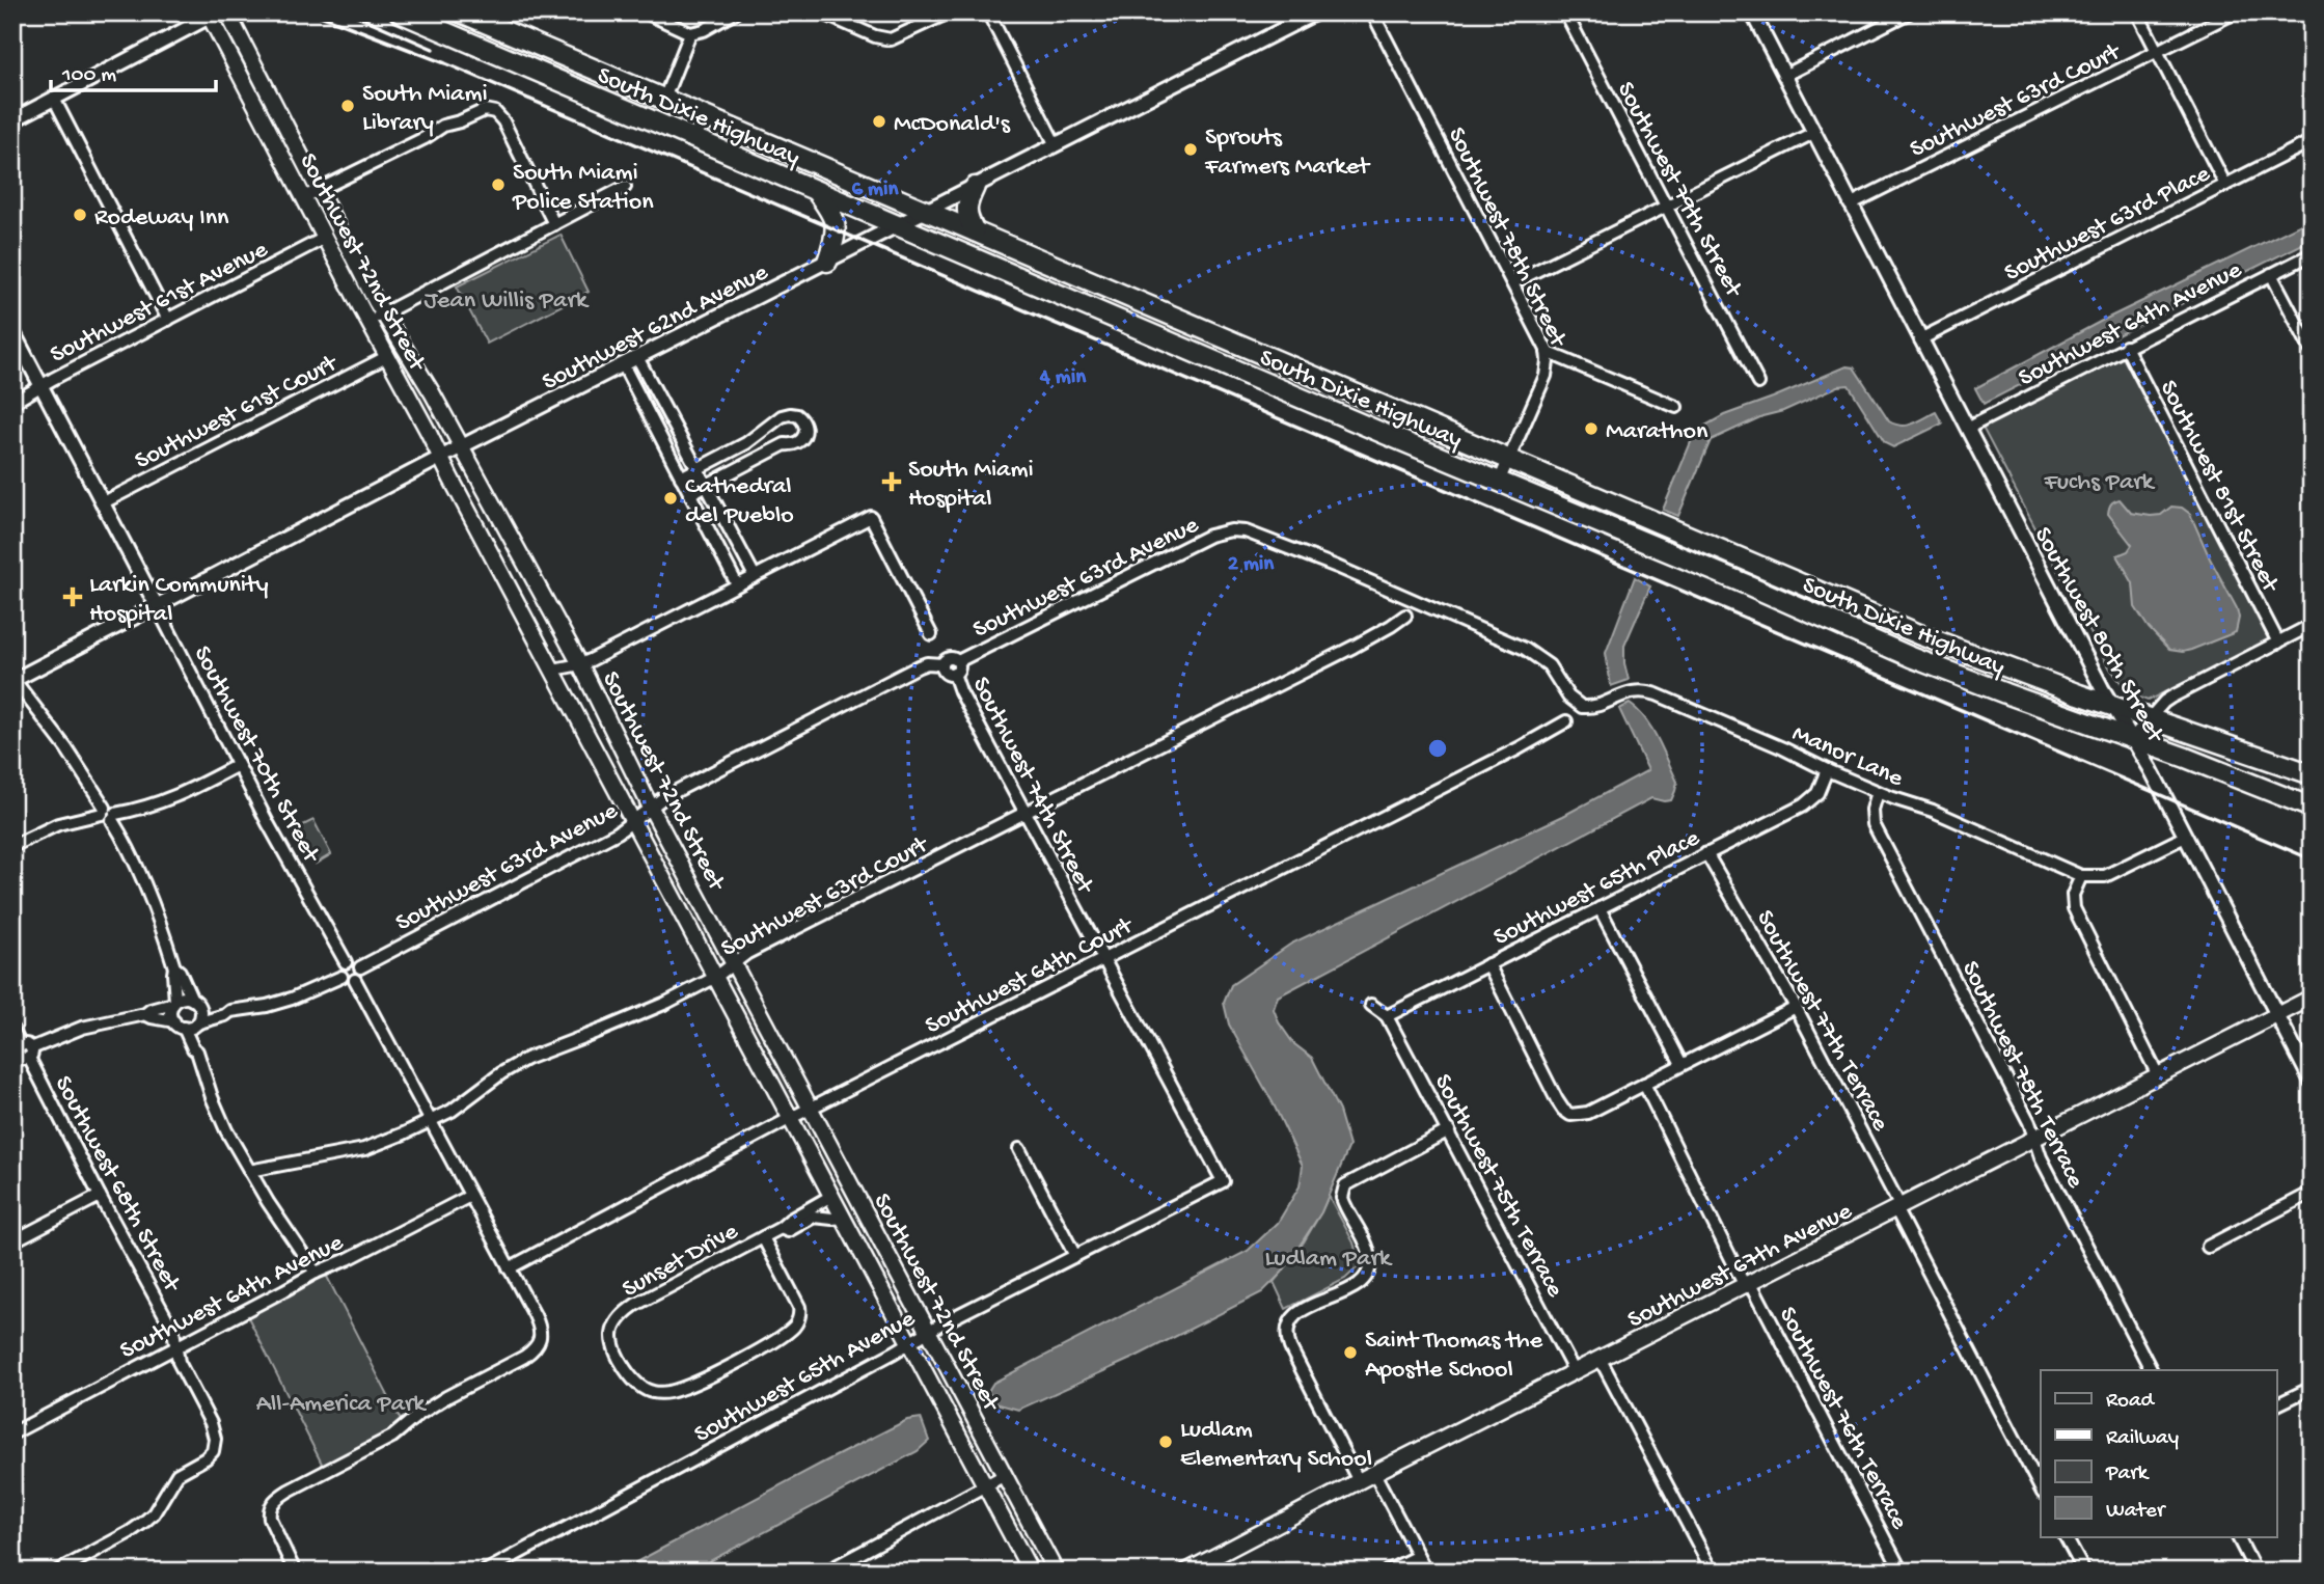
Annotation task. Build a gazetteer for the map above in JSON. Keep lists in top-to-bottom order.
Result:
{
  "streets": {
    "highway": ["South Dixie Highway"],
    "main road": ["Southwest 72nd Street", "Southwest 67th Avenue"],
    "street": [
      "Southwest 63rd Court",
      "Southwest 79th Street",
      "Southwest 63rd Place",
      "Southwest 78th Street",
      "Southwest 61st Avenue",
      "Southwest 64th Avenue",
      "Southwest 62nd Avenue",
      "Southwest 61st Court",
      "Southwest 81st Street",
      "Southwest 63rd Avenue",
      "Southwest 80th Street",
      "Southwest 70th Street",
      "Manor Lane",
      "Southwest 74th Street",
      "Southwest 65th Place",
      "Southwest 64th Court",
      "Southwest 77th Terrace",
      "Southwest 78th Terrace",
      "Southwest 68th Street",
      "Southwest 75th Terrace",
      "Sunset Drive",
      "Southwest 65th Avenue",
      "Southwest 76th Terrace"
    ]
  },
  "crossings": [
    ["Southwest 63rd Court", "Southwest 72nd Street"],
    ["Southwest 63rd Court", "Southwest 80th Street"],
    ["Southwest 63rd Court", "Southwest 74th Street"],
    ["South Dixie Highway", "Southwest 78th Street"],
    ["South Dixie Highway", "Southwest 62nd Avenue"],
    ["South Dixie Highway", "Southwest 80th Street"],
    ["Southwest 63rd Place", "Southwest 80th Street"],
    ["Southwest 72nd Street", "Southwest 61st Avenue"],
    ["Southwest 72nd Street", "Southwest 62nd Avenue"],
    ["Southwest 72nd Street", "Southwest 61st Court"],
    ["Southwest 72nd Street", "Southwest 63rd Avenue"],
    ["Southwest 72nd Street", "Southwest 64th Court"],
    ["Southwest 72nd Street", "Southwest 65th Avenue"],
    ["Southwest 61st Avenue", "Southwest 70th Street"],
    ["Southwest 64th Avenue", "Southwest 81st Street"],
    ["Southwest 64th Avenue", "Southwest 80th Street"],
    ["Southwest 64th Avenue", "Southwest 68th Street"],
    ["Southwest 62nd Avenue", "Southwest 70th Street"],
    ["Southwest 61st Court", "Southwest 70th Street"],
    ["Southwest 63rd Avenue", "Southwest 70th Street"],
    ["Southwest 63rd Avenue", "Manor Lane"],
    ["Southwest 63rd Avenue", "Southwest 74th Street"],
    ["Southwest 80th Street", "Southwest 67th Avenue"],
    ["Manor Lane", "Southwest 65th Place"],
    ["Manor Lane", "Southwest 78th Terrace"],
    ["Southwest 74th Street", "Southwest 64th Court"],
    ["Southwest 74th Street", "Southwest 65th Avenue"],
    ["Southwest 65th Place", "Southwest 77th Terrace"],
    ["Southwest 65th Place", "Southwest 75th Terrace"],
    ["Southwest 77th Terrace", "Southwest 67th Avenue"],
    ["Southwest 78th Terrace", "Southwest 67th Avenue"],
    ["Southwest 75th Terrace", "Southwest 67th Avenue"],
    ["Southwest 67th Avenue", "Southwest 76th Terrace"]
  ],
  "parks": [
    "Jean Willis Park",
    "Fuchs Park",
    "Ludlam Park",
    "All-America Park"
  ],
  "places": {
    "other": [
      "South Miami Library",
      "McDonald's",
      "Sprouts Farmers Market",
      "South Miami Police Station",
      "Rodeway Inn",
      "Marathon",
      "Cathedral del Pueblo",
      "Saint Thomas the Apostle School",
      "Ludlam Elementary School"
    ],
    "health": ["South Miami Hospital", "Larkin Community Hospital"]
  },
  "legend": [
    "Road",
    "Railway",
    "Park",
    "Water"
  ],
  "scale_bar": "100 m",
  "rings": ["6 min", "4 min", "2 min"]
}
